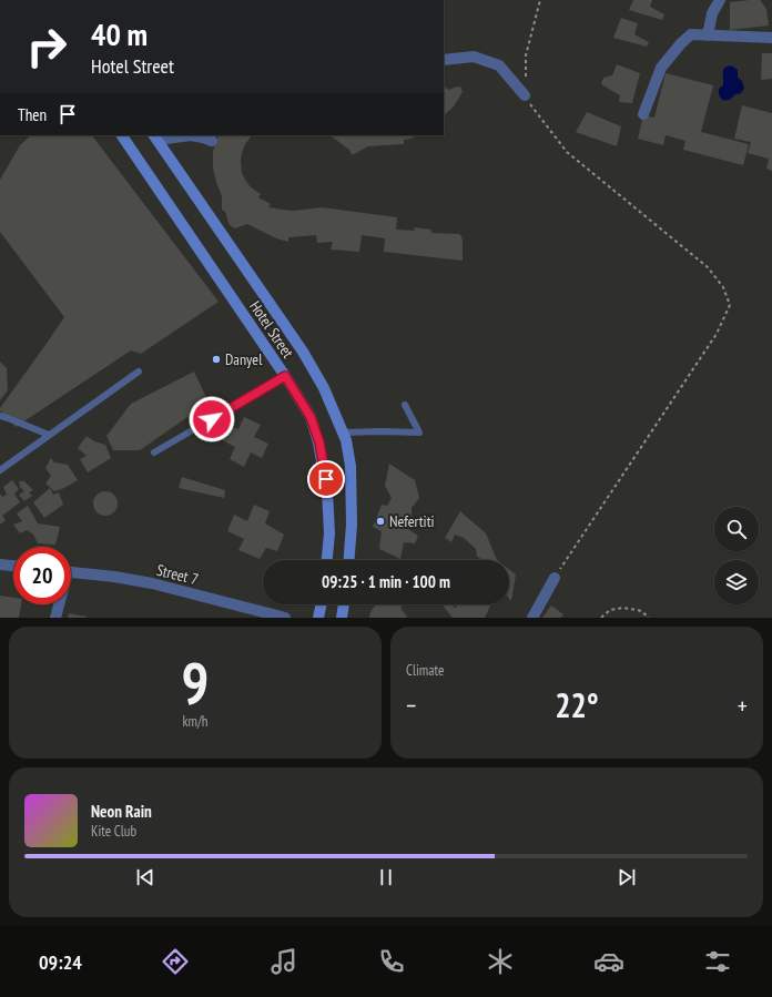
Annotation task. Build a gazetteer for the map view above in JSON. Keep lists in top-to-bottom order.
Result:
{
  "streets": {
    "street": ["Hotel Street", "Street 7"]
  },
  "places": ["Danyel", "Nefertiti"],
  "page": {
    "turn": ["40 m", "Hotel Street"],
    "then": "Then",
    "limit": "20",
    "trip": "09:25 · 1 min · 100 m",
    "tile": [
      ["9", "km/h"],
      "Climate"
    ],
    "heat": ["−", "22°", "+"],
    "song": ["Neon Rain", "Kite Club"],
    "tabs": "09:24"
  }
}
